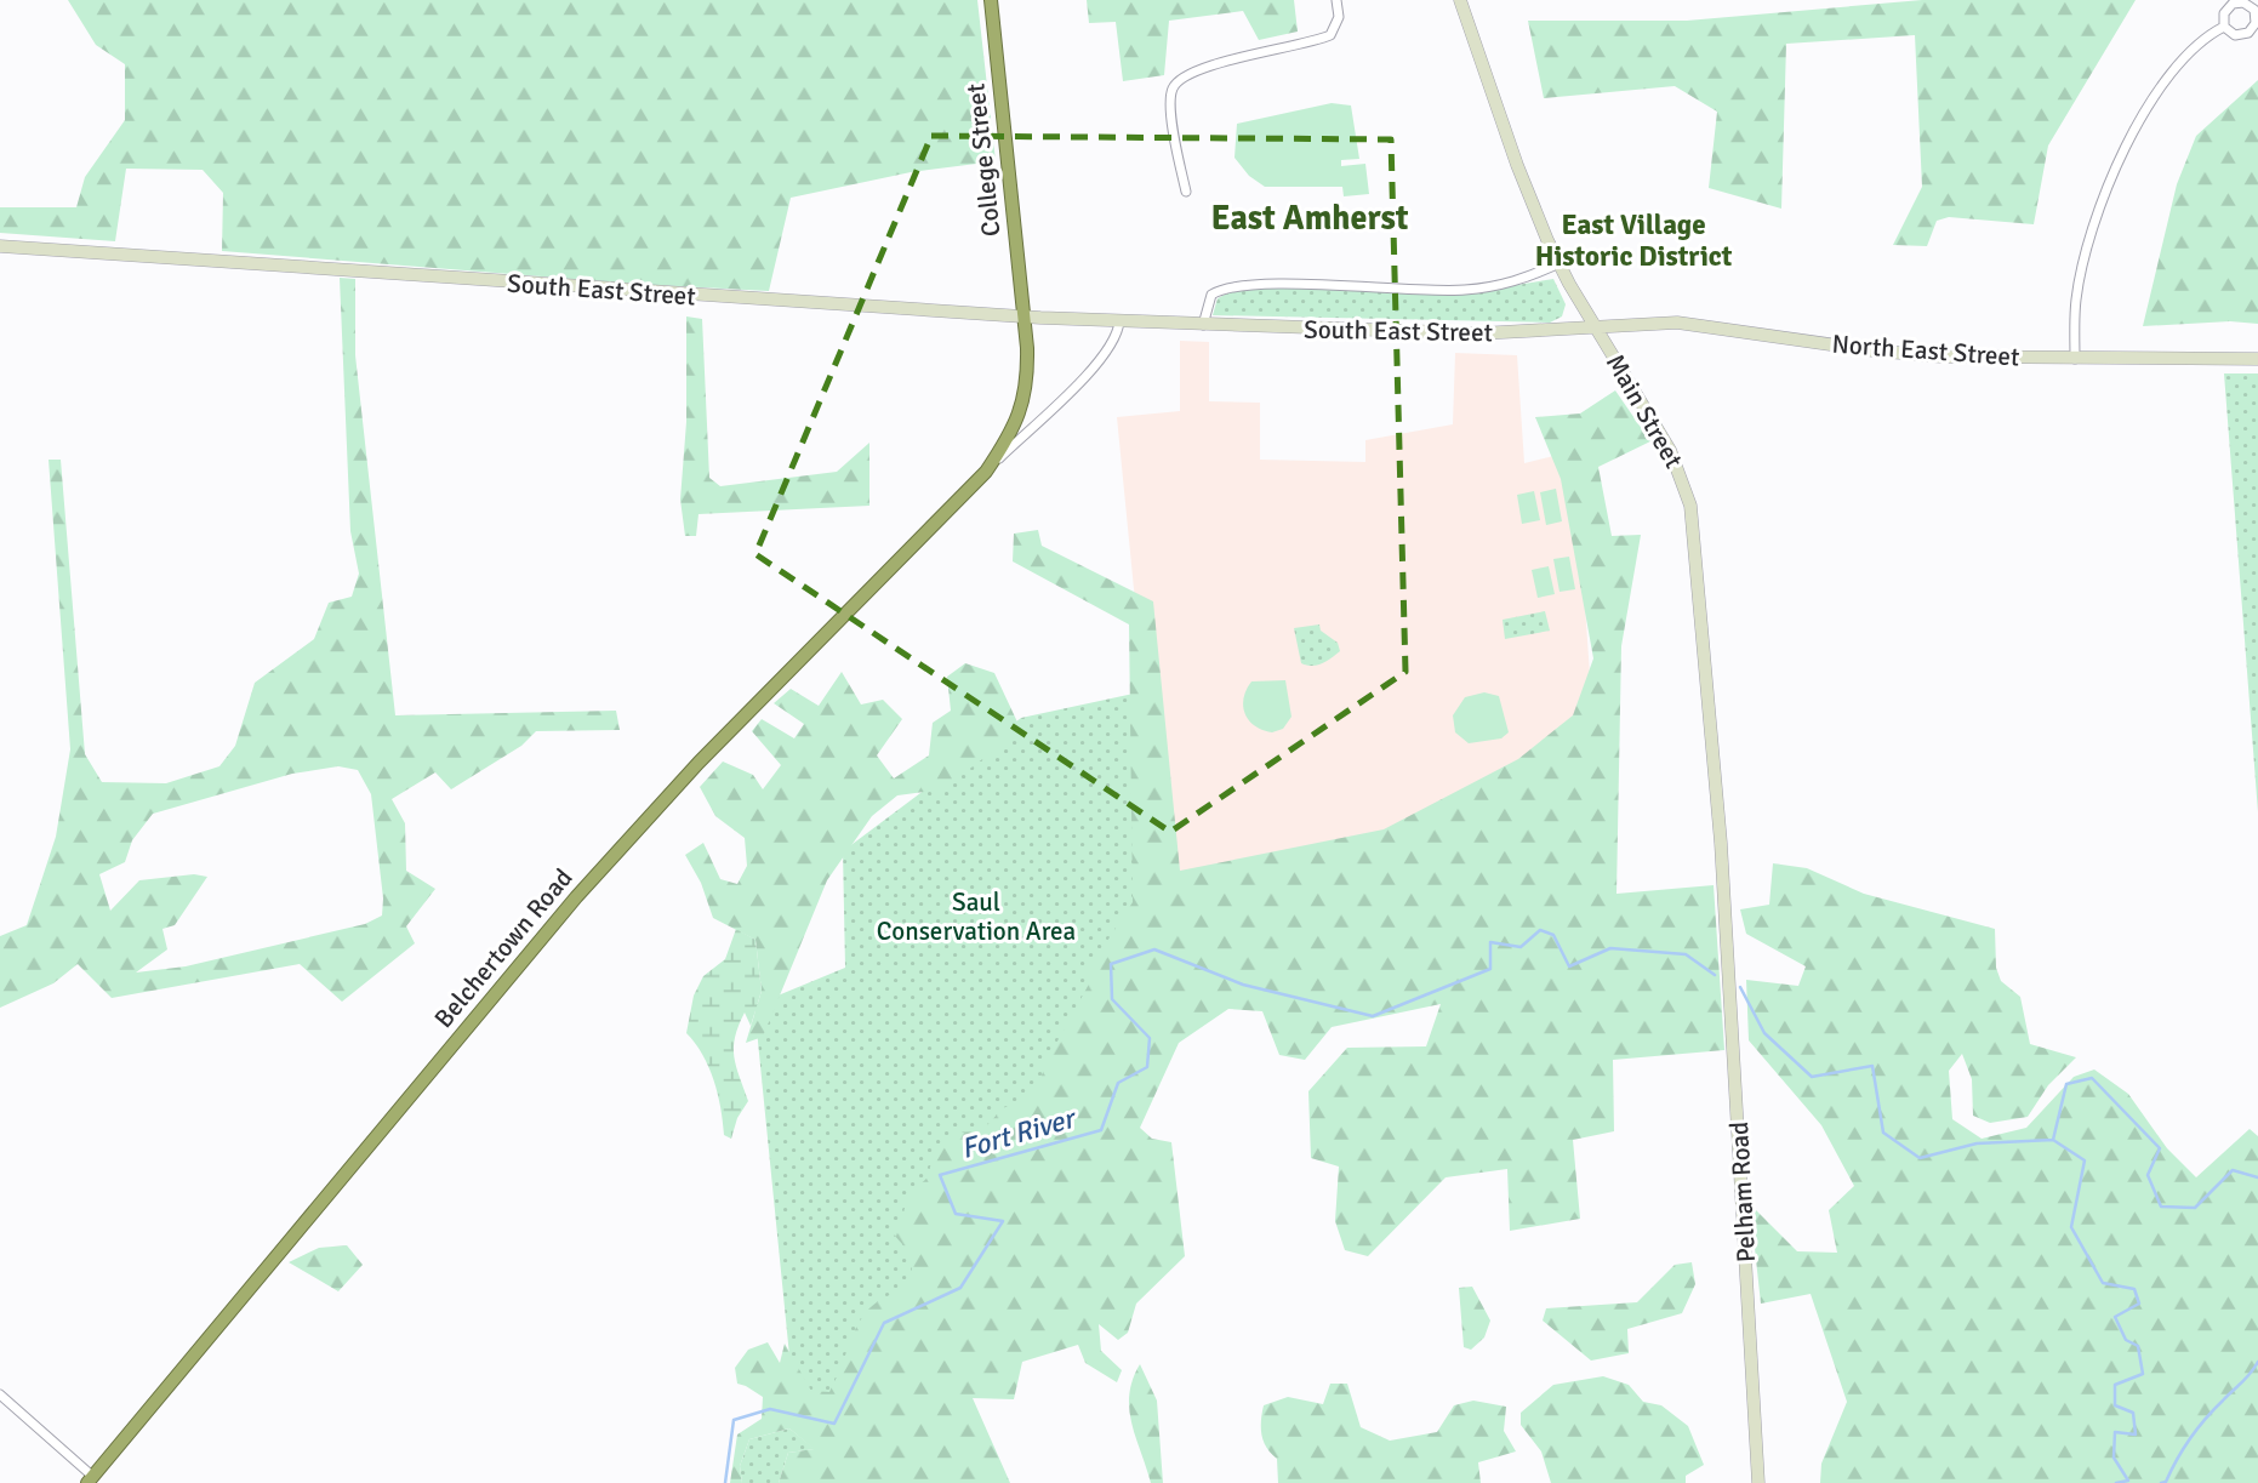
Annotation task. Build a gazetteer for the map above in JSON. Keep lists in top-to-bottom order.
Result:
{
  "streets": {
    "highway": ["College Street", "Belchertown Road"],
    "main road": [
      "South East Street",
      "North East Street",
      "Main Street",
      "Pelham Road"
    ]
  },
  "crossings": [
    ["College Street", "South East Street"],
    ["College Street", "Belchertown Road"],
    ["South East Street", "North East Street"],
    ["South East Street", "Main Street"],
    ["South East Street", "Belchertown Road"],
    ["North East Street", "Main Street"],
    ["Main Street", "Pelham Road"]
  ],
  "districts": ["East Amherst", "East Village Historic District"],
  "water": ["Fort River"],
  "parks": ["Saul Conservation Area"]
}
